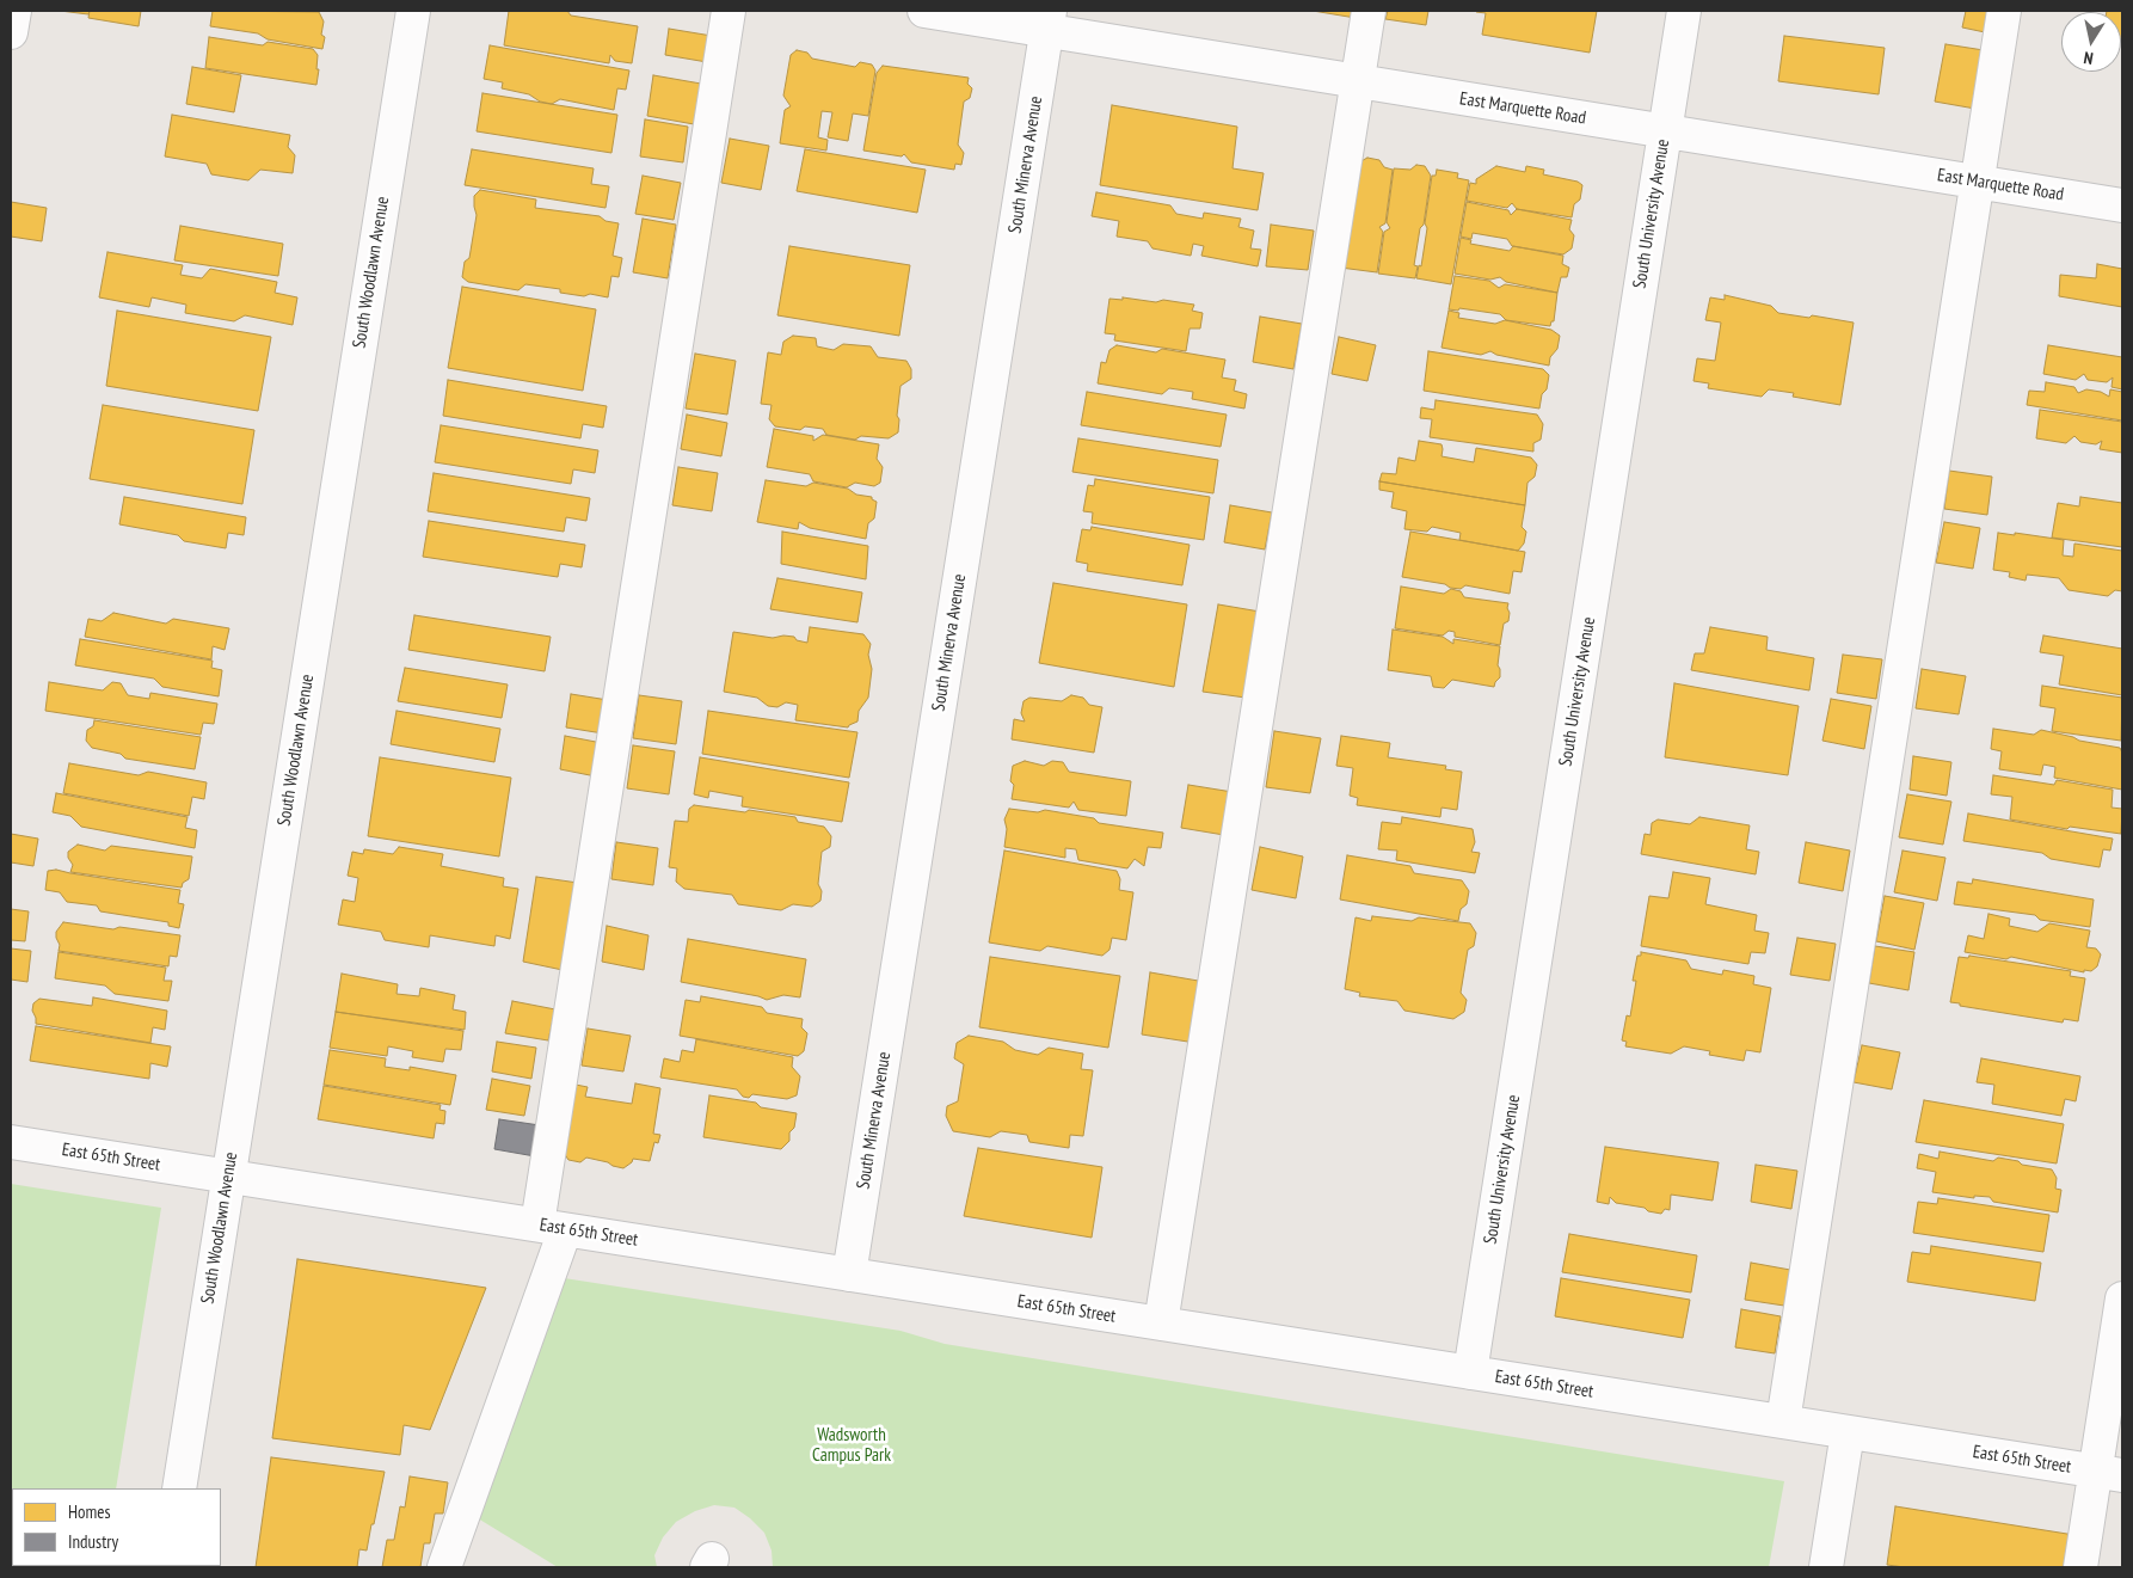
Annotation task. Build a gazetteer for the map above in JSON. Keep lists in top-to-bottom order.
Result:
{
  "streets": {
    "street": [
      "East Marquette Road",
      "South Minerva Avenue",
      "South University Avenue",
      "South Woodlawn Avenue",
      "East 65th Street"
    ]
  },
  "crossings": [
    ["East Marquette Road", "South Minerva Avenue"],
    ["East Marquette Road", "South University Avenue"],
    ["South Minerva Avenue", "East 65th Street"],
    ["South University Avenue", "East 65th Street"],
    ["South Woodlawn Avenue", "East 65th Street"]
  ],
  "parks": ["Wadsworth Campus Park"],
  "legend": ["Homes", "Industry"],
  "north": "bottom"
}
